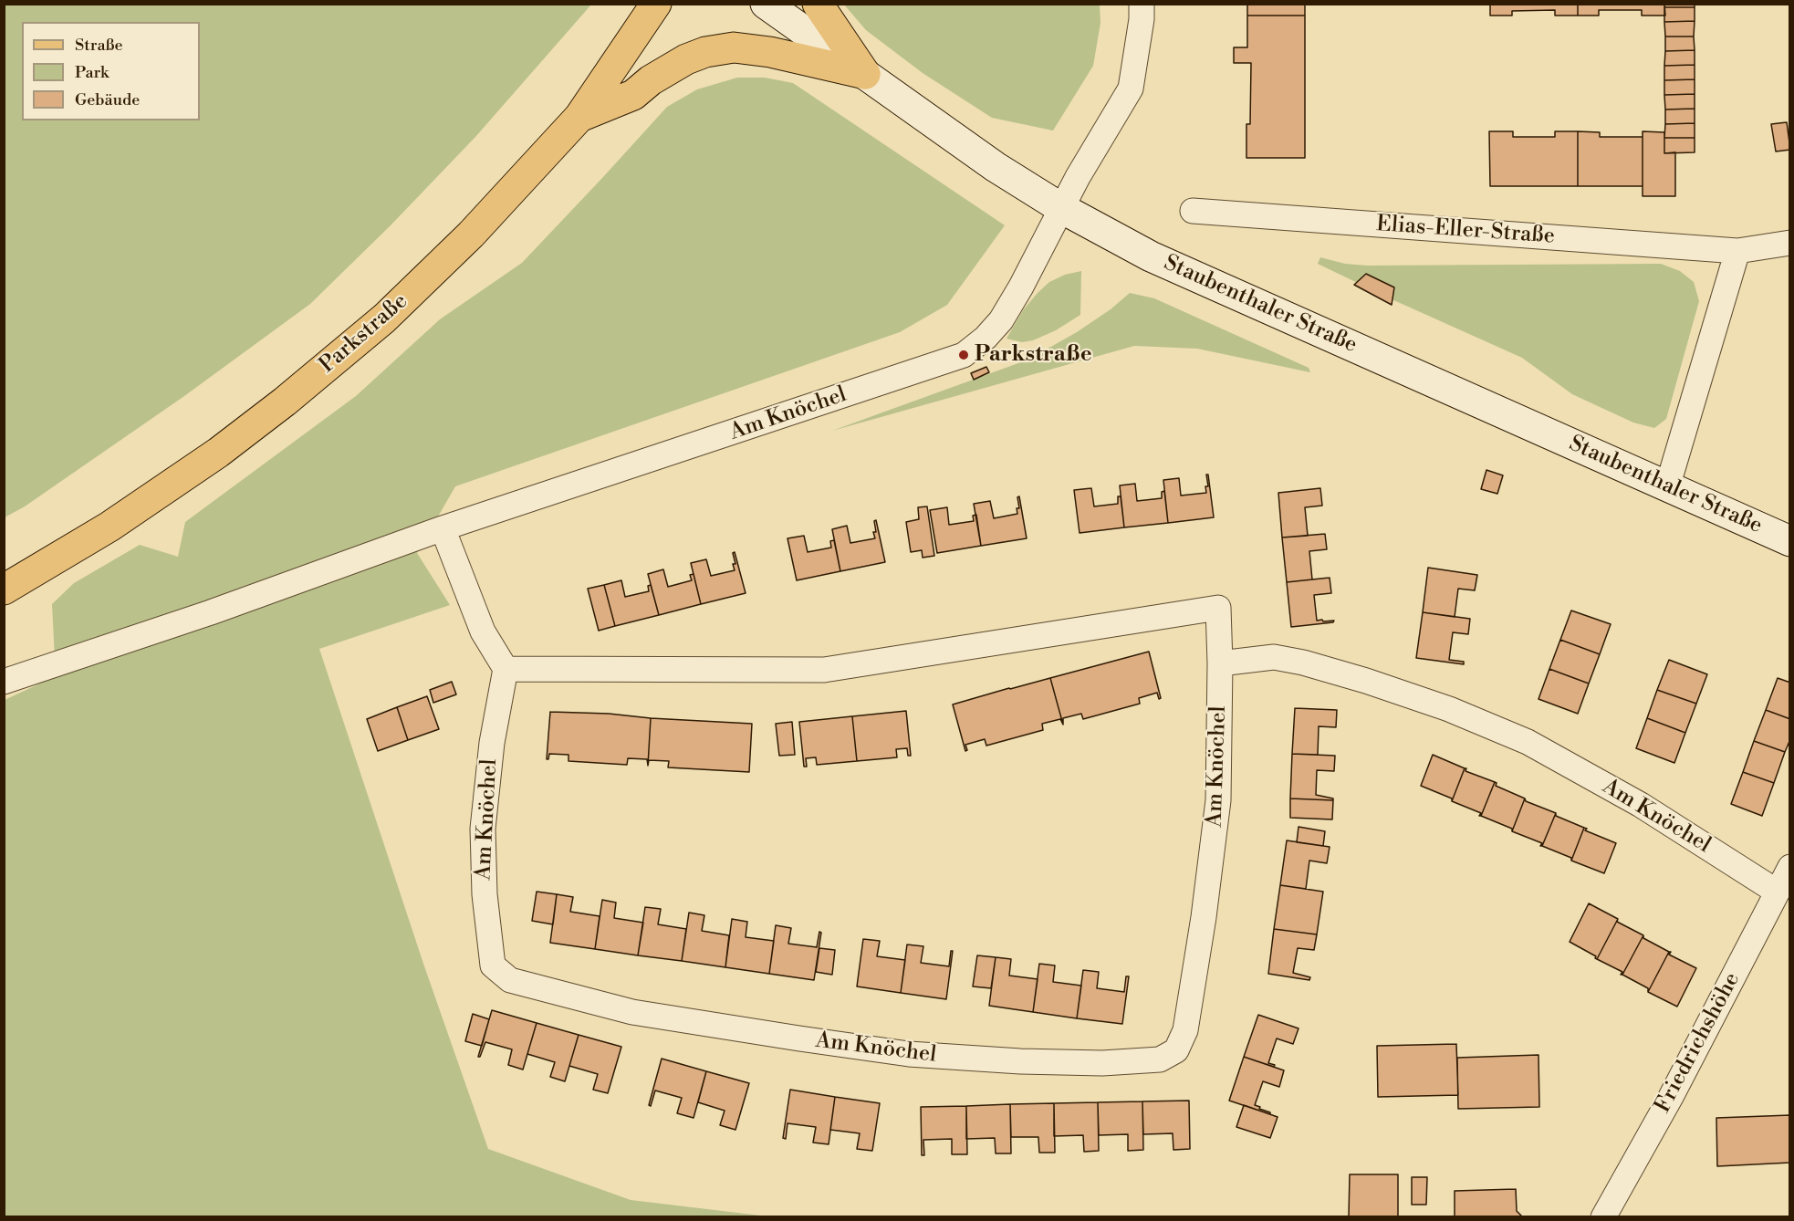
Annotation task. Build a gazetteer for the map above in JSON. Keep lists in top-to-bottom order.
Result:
{
  "streets": {
    "main road": ["Staubenthaler Straße", "Parkstraße"],
    "street": ["Elias-Eller-Straße", "Am Knöchel", "Friedrichshöhe"]
  },
  "crossings": [
    ["Staubenthaler Straße", "Am Knöchel"],
    ["Am Knöchel", "Friedrichshöhe"]
  ],
  "places": ["Parkstraße"],
  "legend": ["Straße", "Park", "Gebäude"]
}
